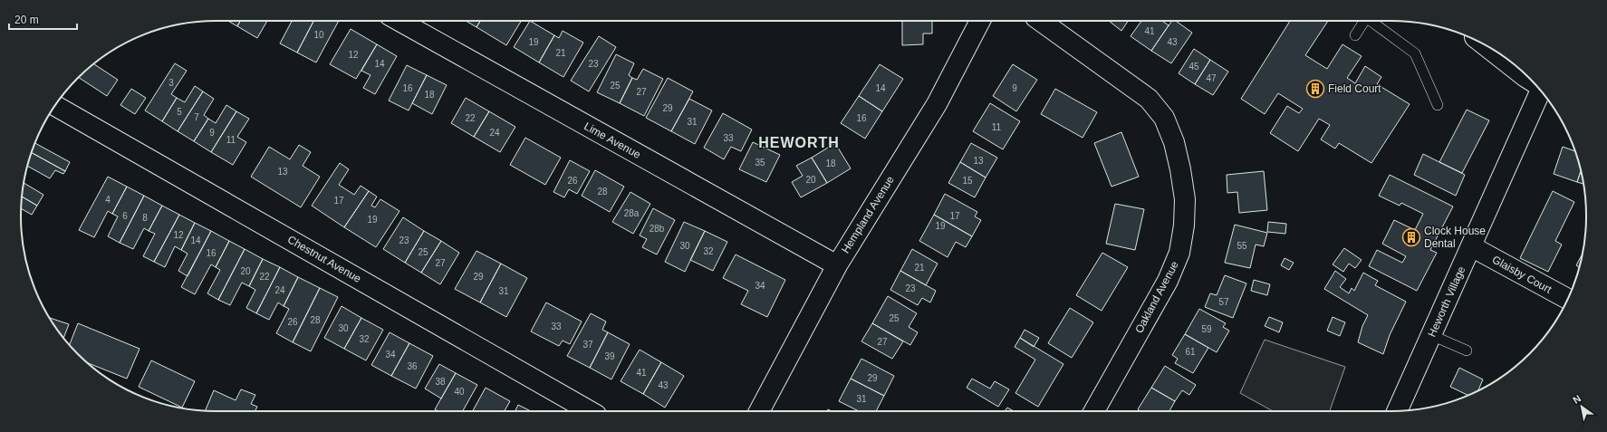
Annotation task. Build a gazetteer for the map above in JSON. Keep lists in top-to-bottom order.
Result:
{
  "streets": {
    "street": [
      "Lime Avenue",
      "Hempland Avenue",
      "Chestnut Avenue",
      "Glaisby Court",
      "Oakland Avenue",
      "Heworth Village"
    ]
  },
  "crossings": [
    ["Lime Avenue", "Hempland Avenue"],
    ["Glaisby Court", "Heworth Village"]
  ],
  "districts": ["HEWORTH"],
  "places": {
    "building": ["Field Court", "Clock House Dental"]
  },
  "house_numbers": [
    "41",
    "10",
    "19",
    "43",
    "21",
    "12",
    "14",
    "23",
    "45",
    "47",
    "3",
    "25",
    "16",
    "14",
    "9",
    "27",
    "18",
    "29",
    "5",
    "7",
    "22",
    "16",
    "31",
    "11",
    "9",
    "24",
    "33",
    "11",
    "13",
    "35",
    "18",
    "13",
    "20",
    "26",
    "15",
    "28",
    "4",
    "17",
    "28a",
    "6",
    "17",
    "8",
    "19",
    "19",
    "28b",
    "12",
    "14",
    "23",
    "30",
    "55",
    "32",
    "25",
    "16",
    "27",
    "21",
    "20",
    "22",
    "29",
    "34",
    "23",
    "24",
    "31",
    "57",
    "25",
    "28",
    "26",
    "33",
    "30",
    "59",
    "32",
    "27",
    "37",
    "61",
    "34",
    "39",
    "36",
    "41",
    "29",
    "38",
    "43",
    "40",
    "31"
  ],
  "scale_bar": "20 m",
  "north": "top left"
}
